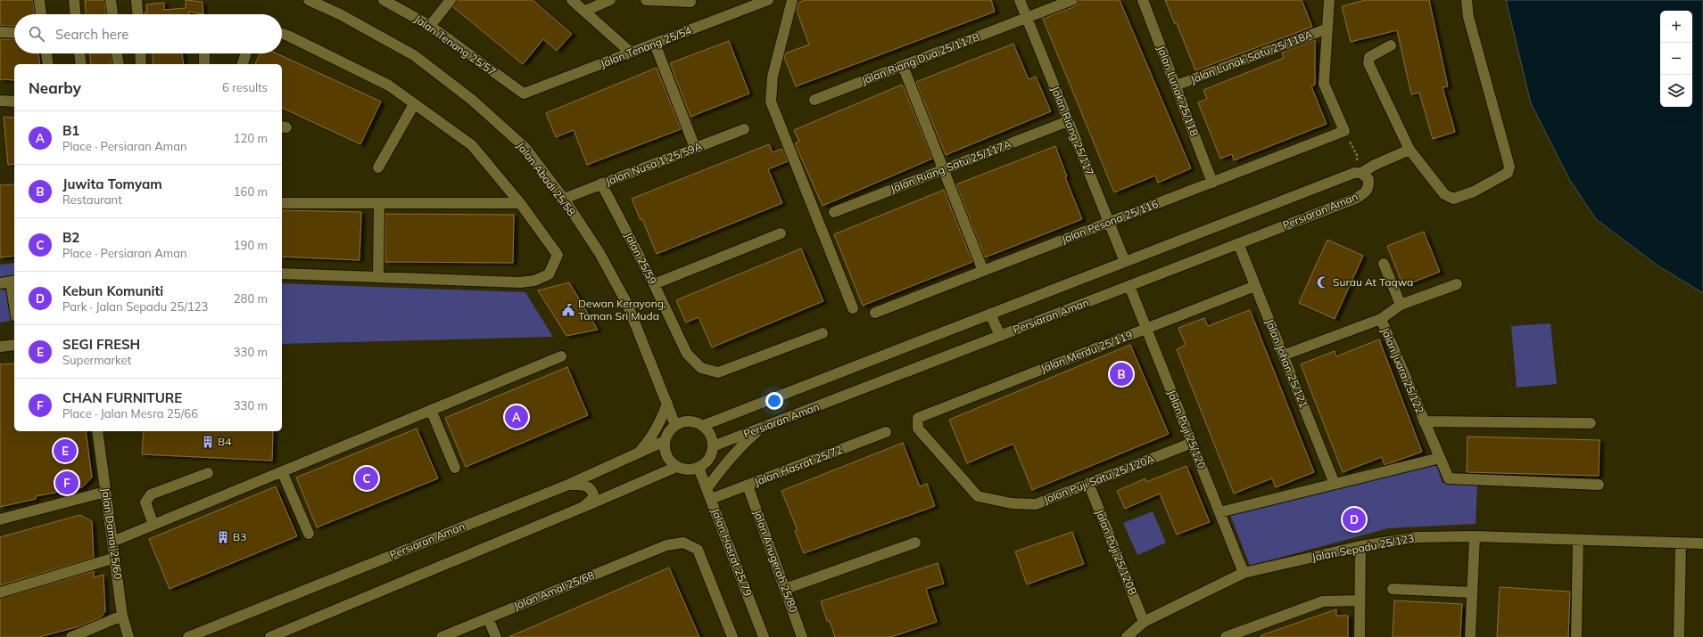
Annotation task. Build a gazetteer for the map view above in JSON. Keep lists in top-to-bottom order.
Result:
{
  "streets": {
    "street": [
      "Jalan Tenang 25/57",
      "Jalan Tenang 25/54",
      "Jalan Lunak Satu 25/118A",
      "Jalan Riang Dua 25/117B",
      "Jalan Lunak 25/118",
      "Jalan Riang 25/117",
      "Jalan Nusa 1 25/59A",
      "Jalan Riang Satu 25/117A",
      "Jalan Abadi 25/58",
      "Persiaran Aman",
      "Jalan Pesona 25/116",
      "Jalan 25/59",
      "Jalan Merdu 25/119",
      "Jalan Johan 25/121",
      "Jalan Juara 25/122",
      "Jalan Puji 25/120",
      "Jalan Hasrat 25/72",
      "Jalan Puji Satu 25/120A",
      "Jalan Damai 25/60",
      "Jalan Sepadu 25/123",
      "Jalan Hasrat 25/79",
      "Jalan Puji 25/120B",
      "Jalan Anugerah 25/80",
      "Jalan Amal 25/68"
    ]
  },
  "crossings": [
    ["Jalan Tenang 25/57", "Jalan Tenang 25/54"],
    ["Jalan Lunak Satu 25/118A", "Jalan Lunak 25/118"],
    ["Jalan Riang Dua 25/117B", "Jalan Riang 25/117"],
    ["Jalan Lunak 25/118", "Jalan Pesona 25/116"],
    ["Jalan Riang 25/117", "Jalan Riang Satu 25/117A"],
    ["Jalan Riang 25/117", "Jalan Pesona 25/116"],
    ["Jalan Nusa 1 25/59A", "Jalan Abadi 25/58"],
    ["Jalan Nusa 1 25/59A", "Jalan 25/59"],
    ["Jalan Abadi 25/58", "Persiaran Aman"],
    ["Jalan Abadi 25/58", "Jalan Hasrat 25/79"],
    ["Persiaran Aman", "Jalan Johan 25/121"],
    ["Persiaran Aman", "Jalan Puji 25/120"],
    ["Persiaran Aman", "Jalan Hasrat 25/79"],
    ["Jalan Merdu 25/119", "Jalan Johan 25/121"],
    ["Jalan Merdu 25/119", "Jalan Puji 25/120"],
    ["Jalan Merdu 25/119", "Jalan Puji Satu 25/120A"],
    ["Jalan Johan 25/121", "Jalan Juara 25/122"],
    ["Jalan Puji 25/120", "Jalan Puji Satu 25/120A"],
    ["Jalan Puji 25/120", "Jalan Sepadu 25/123"],
    ["Jalan Hasrat 25/72", "Jalan Hasrat 25/79"],
    ["Jalan Hasrat 25/72", "Jalan Anugerah 25/80"],
    ["Jalan Puji Satu 25/120A", "Jalan Puji 25/120B"],
    ["Jalan Sepadu 25/123", "Jalan Puji 25/120B"]
  ],
  "places": {
    "mosque": ["Surau At Taqwa"],
    "public building": ["Dewan Kerayong, Taman Sri Muda"],
    "building": ["B4", "B3"]
  },
  "page": {
    "map_buttons": ["+", "−"],
    "search": "Search here",
    "heading": ["Nearby", "6 results"],
    "list": [
      {
        "mark": "A",
        "name": "B1",
        "note": "Place · Persiaran Aman",
        "value": "120 m"
      },
      {
        "mark": "B",
        "name": "Juwita Tomyam",
        "note": "Restaurant",
        "value": "160 m"
      },
      {
        "mark": "C",
        "name": "B2",
        "note": "Place · Persiaran Aman",
        "value": "190 m"
      },
      {
        "mark": "D",
        "name": "Kebun Komuniti",
        "note": "Park · Jalan Sepadu 25/123",
        "value": "280 m"
      },
      {
        "mark": "E",
        "name": "SEGI FRESH",
        "note": "Supermarket",
        "value": "330 m"
      },
      {
        "mark": "F",
        "name": "CHAN FURNITURE",
        "note": "Place · Jalan Mesra 25/66",
        "value": "330 m"
      }
    ],
    "pins": [
      "B",
      "A",
      "E",
      "C",
      "F",
      "D"
    ]
  }
}
